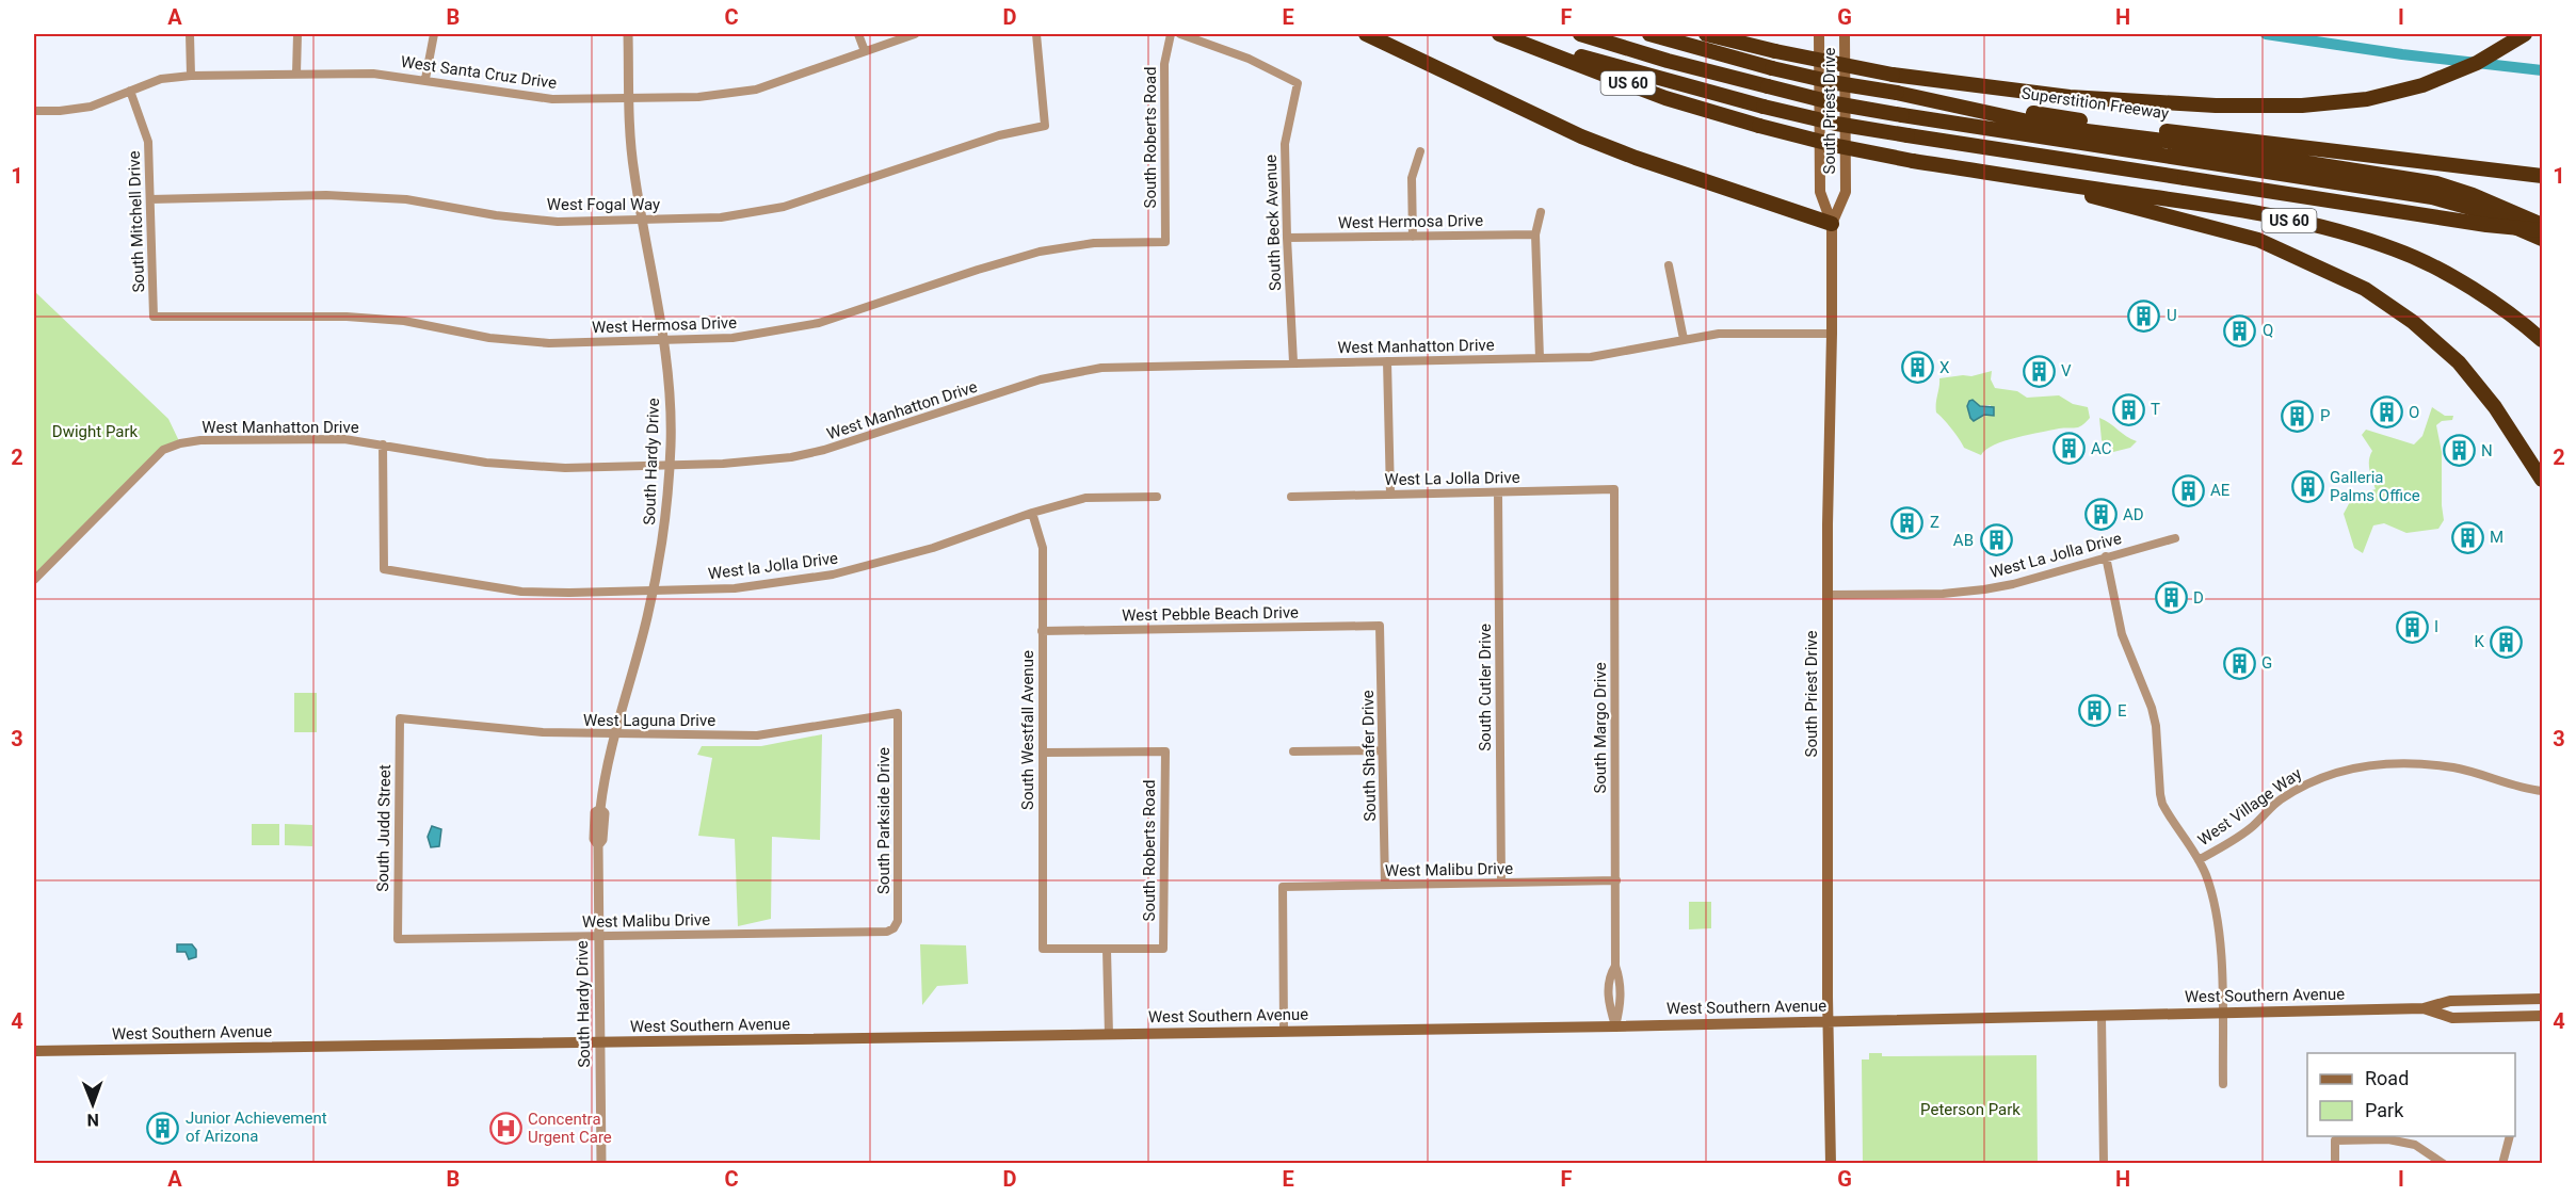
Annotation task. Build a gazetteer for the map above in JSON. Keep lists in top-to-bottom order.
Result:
{
  "streets": {
    "highway": ["US 60", "Superstition Freeway"],
    "main road": ["South Priest Drive", "West Southern Avenue"],
    "street": [
      "West Santa Cruz Drive",
      "South Roberts Road",
      "West Fogal Way",
      "South Mitchell Drive",
      "West Hermosa Drive",
      "South Beck Avenue",
      "West Manhatton Drive",
      "South Hardy Drive",
      "West La Jolla Drive",
      "West la Jolla Drive",
      "West Pebble Beach Drive",
      "South Cutler Drive",
      "West Laguna Drive",
      "South Margo Drive",
      "South Westfall Avenue",
      "South Shafer Drive",
      "West Village Way",
      "South Parkside Drive",
      "South Judd Street",
      "West Malibu Drive"
    ]
  },
  "crossings": [
    ["West Santa Cruz Drive", "South Mitchell Drive"],
    ["West Santa Cruz Drive", "South Hardy Drive"],
    ["South Priest Drive", "West Manhatton Drive"],
    ["South Priest Drive", "West La Jolla Drive"],
    ["South Priest Drive", "West Southern Avenue"],
    ["South Roberts Road", "West Hermosa Drive"],
    ["South Roberts Road", "South Westfall Avenue"],
    ["West Fogal Way", "South Mitchell Drive"],
    ["West Fogal Way", "South Hardy Drive"],
    ["South Mitchell Drive", "West Hermosa Drive"],
    ["West Hermosa Drive", "South Beck Avenue"],
    ["West Hermosa Drive", "South Hardy Drive"],
    ["South Beck Avenue", "West Manhatton Drive"],
    ["West Manhatton Drive", "South Hardy Drive"],
    ["West Manhatton Drive", "West la Jolla Drive"],
    ["South Hardy Drive", "West la Jolla Drive"],
    ["South Hardy Drive", "West Laguna Drive"],
    ["South Hardy Drive", "West Malibu Drive"],
    ["South Hardy Drive", "West Southern Avenue"],
    ["West La Jolla Drive", "South Cutler Drive"],
    ["West La Jolla Drive", "South Margo Drive"],
    ["West la Jolla Drive", "South Westfall Avenue"],
    ["West Pebble Beach Drive", "South Westfall Avenue"],
    ["West Pebble Beach Drive", "South Shafer Drive"],
    ["South Cutler Drive", "West Malibu Drive"],
    ["West Laguna Drive", "South Parkside Drive"],
    ["West Laguna Drive", "South Judd Street"],
    ["South Margo Drive", "West Malibu Drive"],
    ["South Margo Drive", "West Southern Avenue"],
    ["South Shafer Drive", "West Malibu Drive"],
    ["South Parkside Drive", "West Malibu Drive"],
    ["South Judd Street", "West Malibu Drive"],
    ["West Malibu Drive", "West Southern Avenue"]
  ],
  "parks": ["Dwight Park", "Peterson Park"],
  "places": {
    "building": [
      "U",
      "Q",
      "X",
      "V",
      "T",
      "O",
      "P",
      "AC",
      "N",
      "Galleria Palms Office",
      "AE",
      "AD",
      "Z",
      "M",
      "AB",
      "D",
      "I",
      "K",
      "G",
      "E",
      "Junior Achievement of Arizona"
    ],
    "hospital": ["Concentra Urgent Care"]
  },
  "legend": ["Road", "Park"],
  "north": "bottom",
  "grid": {
    "columns": [
      "A",
      "B",
      "C",
      "D",
      "E",
      "F",
      "G",
      "H",
      "I"
    ],
    "rows": [
      "1",
      "2",
      "3",
      "4"
    ]
  }
}
